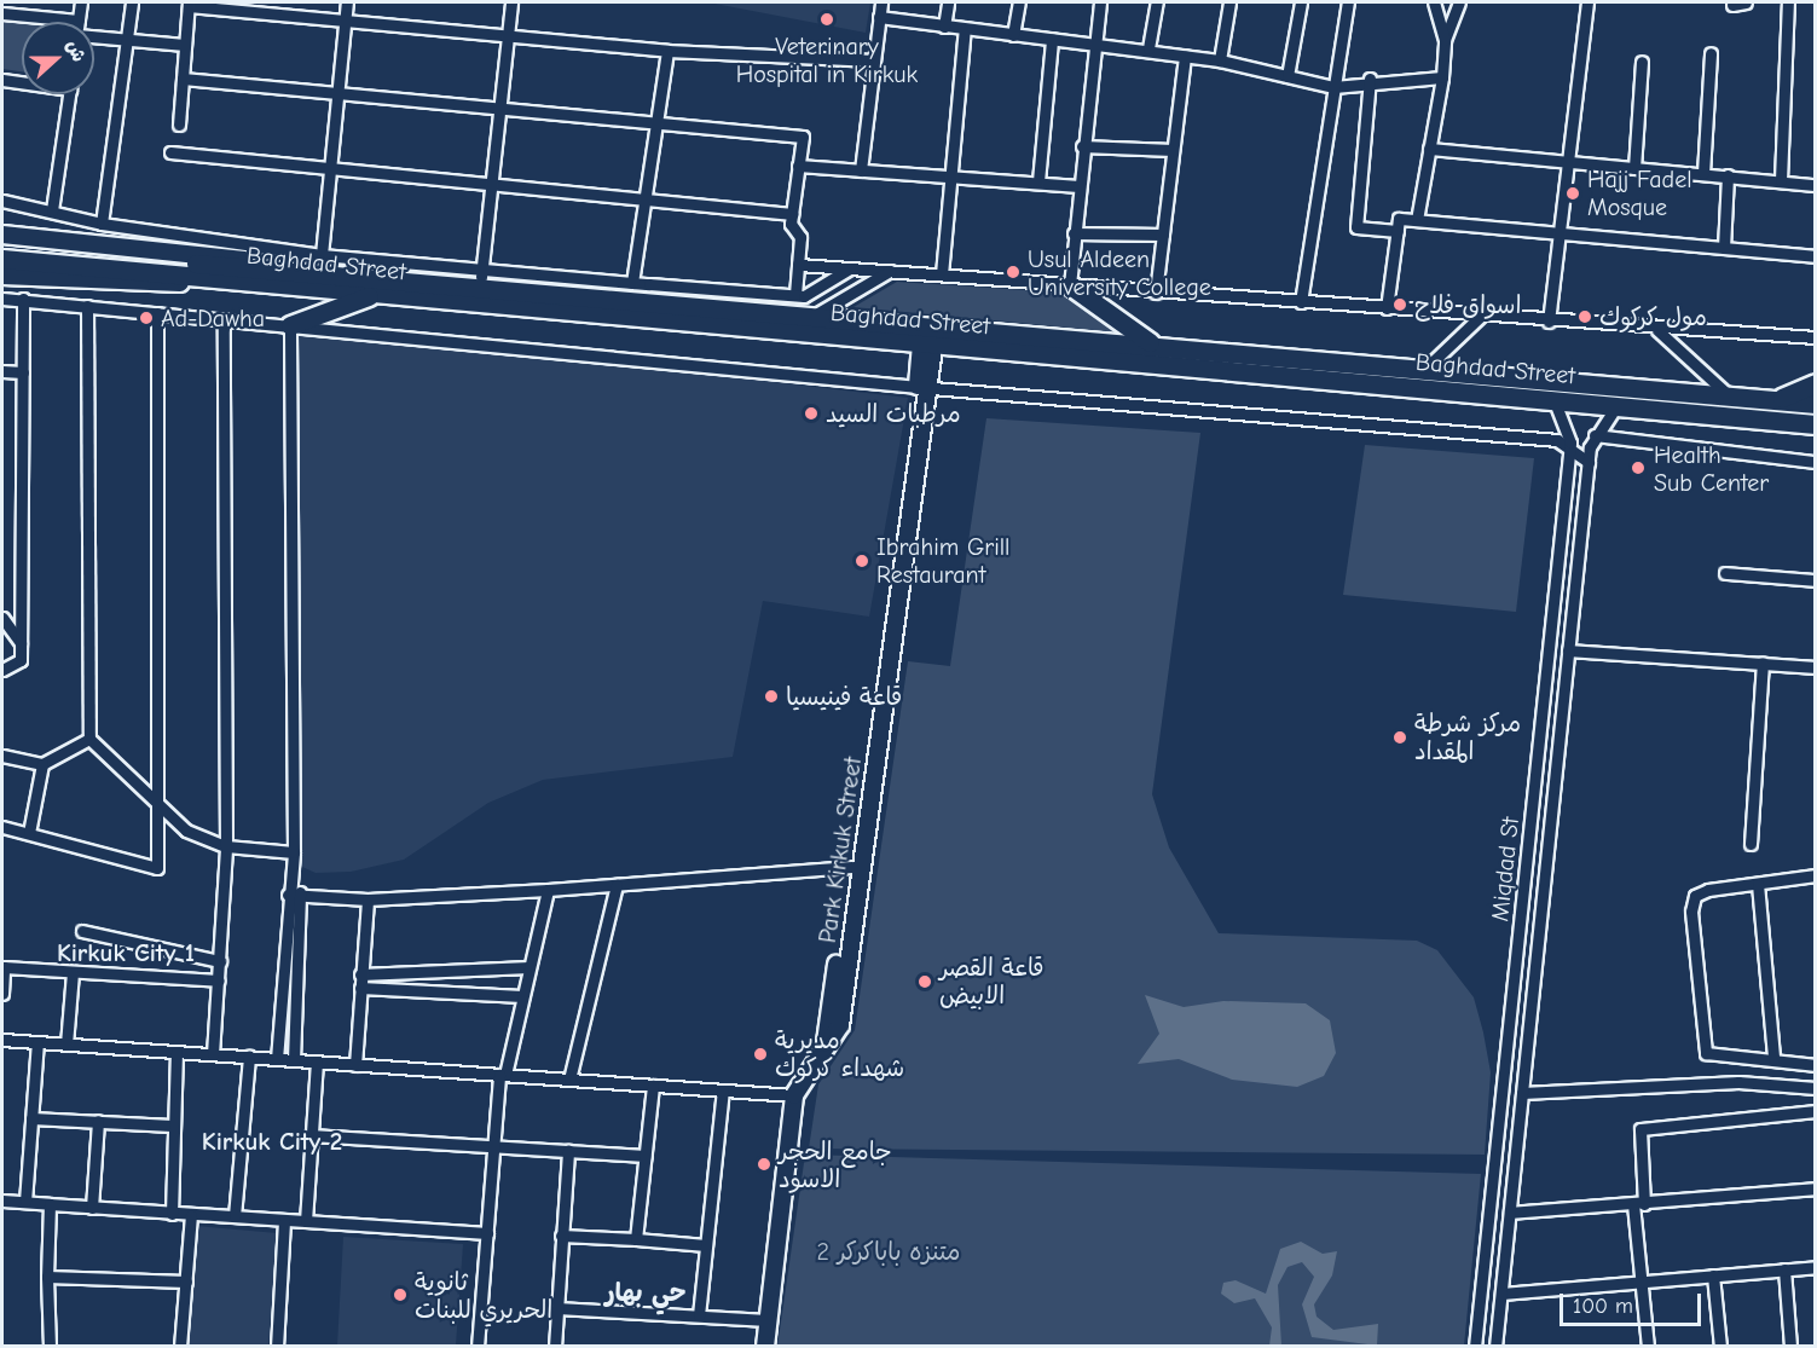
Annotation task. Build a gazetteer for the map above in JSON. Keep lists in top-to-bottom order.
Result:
{
  "streets": {
    "main road": ["Baghdad Street", "Park Kirkuk Street"],
    "street": ["Miqdad St"]
  },
  "crossings": [
    ["Baghdad Street", "Miqdad St"]
  ],
  "districts": ["Kirkuk City 1", "Kirkuk City 2", "حي بهار"],
  "parks": ["متنزه باباكركر 2"],
  "places": [
    "Veterinary Hospital in Kirkuk",
    "Hajj Fadel Mosque",
    "Usul Aldeen University College",
    "اسواق فلاح",
    "مول كركوك",
    "Ad-Dawha",
    "مرطبات السيد",
    "Health Sub Center",
    "Ibrahim Grill Restaurant",
    "قاعة فينيسيا",
    "مركز شرطة المقداد",
    "قاعة القصر الابيض",
    "مديرية شهداء كركوك",
    "جامع الحجر الاسود",
    "ثانوية الحريري للبنات"
  ],
  "scale_bar": "100 m",
  "north": "right"
}
